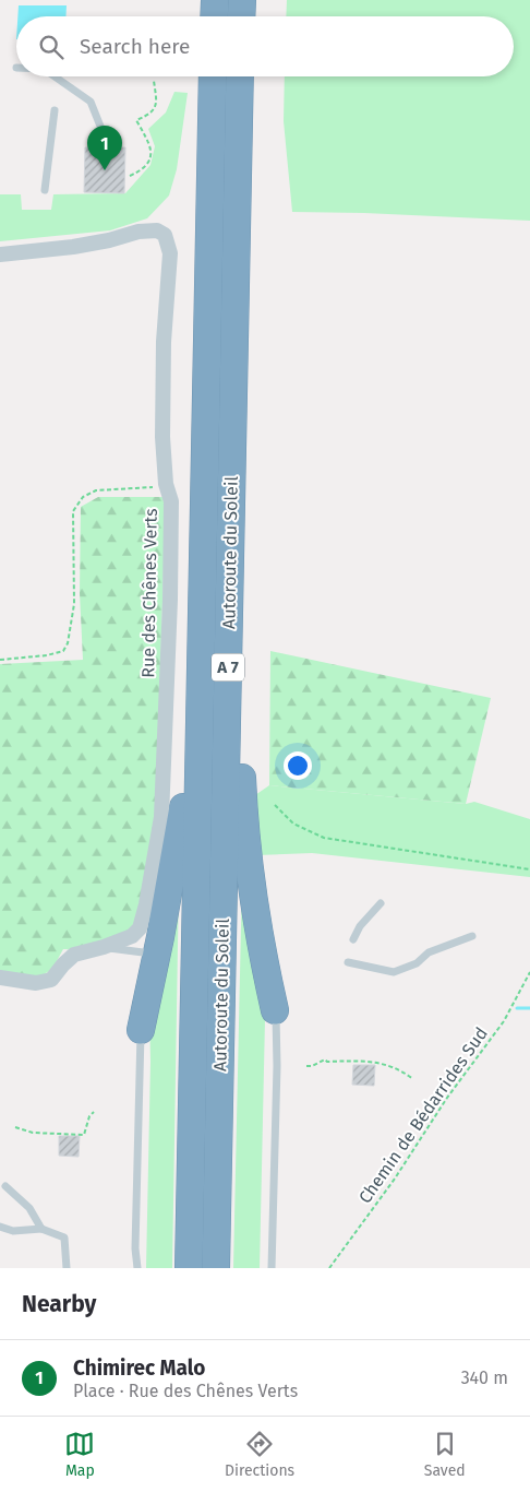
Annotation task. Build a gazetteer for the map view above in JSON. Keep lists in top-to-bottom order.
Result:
{
  "streets": {
    "highway": ["Autoroute du Soleil", "A 7"],
    "street": ["Rue des Chênes Verts"],
    "path": ["Chemin de Bédarrides Sud"]
  },
  "page": {
    "search": "Search here",
    "pins": "1",
    "heading": "Nearby",
    "list": [
      {
        "mark": "1",
        "name": "Chimirec Malo",
        "note": "Place · Rue des Chênes Verts",
        "value": "340 m"
      }
    ],
    "nav": ["Map", "Directions", "Saved"]
  }
}
